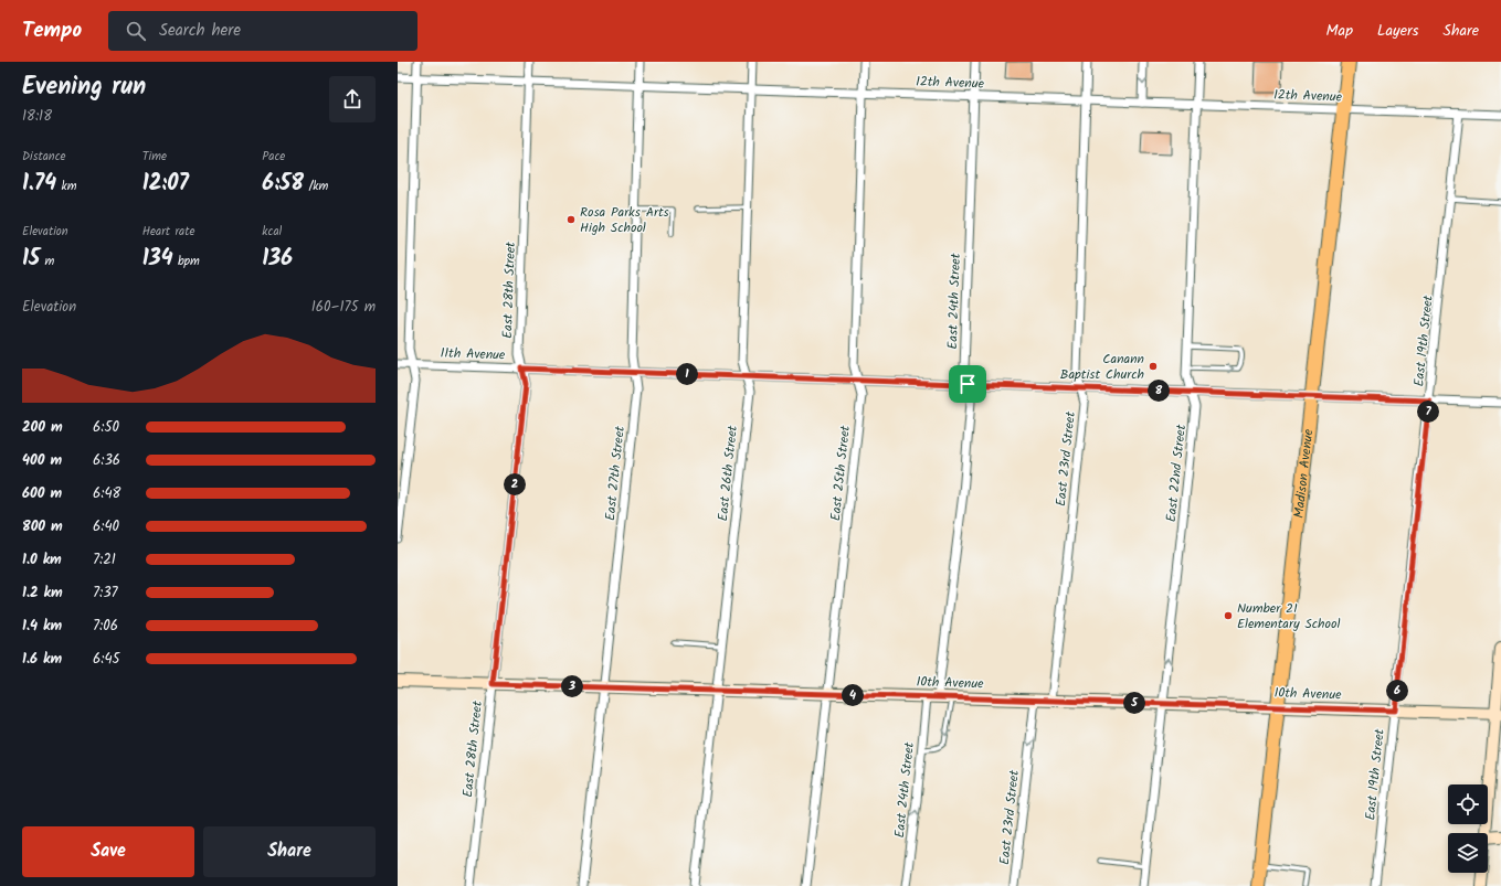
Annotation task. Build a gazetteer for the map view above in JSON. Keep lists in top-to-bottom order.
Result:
{
  "streets": {
    "main road": ["Madison Avenue", "10th Avenue"],
    "street": [
      "12th Avenue",
      "East 28th Street",
      "East 24th Street",
      "East 19th Street",
      "11th Avenue",
      "East 23rd Street",
      "East 27th Street",
      "East 26th Street",
      "East 25th Street",
      "East 22nd Street"
    ]
  },
  "crossings": [
    ["12th Avenue", "East 28th Street"],
    ["12th Avenue", "East 24th Street"],
    ["12th Avenue", "East 19th Street"],
    ["12th Avenue", "East 23rd Street"],
    ["12th Avenue", "East 27th Street"],
    ["12th Avenue", "East 26th Street"],
    ["12th Avenue", "East 25th Street"],
    ["12th Avenue", "East 22nd Street"],
    ["12th Avenue", "Madison Avenue"],
    ["East 28th Street", "11th Avenue"],
    ["East 28th Street", "10th Avenue"],
    ["East 24th Street", "11th Avenue"],
    ["East 24th Street", "10th Avenue"],
    ["East 19th Street", "11th Avenue"],
    ["East 19th Street", "10th Avenue"],
    ["11th Avenue", "East 23rd Street"],
    ["11th Avenue", "East 27th Street"],
    ["11th Avenue", "East 26th Street"],
    ["11th Avenue", "East 25th Street"],
    ["11th Avenue", "East 22nd Street"],
    ["11th Avenue", "Madison Avenue"],
    ["East 23rd Street", "10th Avenue"],
    ["East 27th Street", "10th Avenue"],
    ["East 26th Street", "10th Avenue"],
    ["East 25th Street", "10th Avenue"],
    ["East 22nd Street", "10th Avenue"],
    ["Madison Avenue", "10th Avenue"]
  ],
  "one_way": ["East 22nd Street"],
  "places": ["Rosa Parks Arts High School", "Canann Baptist Church", "Number 21 Elementary School"],
  "page": {
    "header": "Tempo",
    "search": "Search here",
    "nav": ["Map", "Layers", "Share"],
    "heading": ["Evening run", "18:18"],
    "stats": [
      ["Distance", "1.74 km"],
      ["Time", "12:07"],
      ["Pace", "6:58 /km"],
      ["Elevation", "15 m"],
      ["Heart rate", "134 bpm"],
      ["kcal", "136"]
    ],
    "chart": ["Elevation", "160–175 m"],
    "pins": [
      "1",
      "8",
      "7",
      "2",
      "3",
      "6",
      "4",
      "5"
    ],
    "list": [
      {
        "name": "200 m",
        "note": "6:50"
      },
      {
        "name": "400 m",
        "note": "6:36"
      },
      {
        "name": "600 m",
        "note": "6:48"
      },
      {
        "name": "800 m",
        "note": "6:40"
      },
      {
        "name": "1.0 km",
        "note": "7:21"
      },
      {
        "name": "1.2 km",
        "note": "7:37"
      },
      {
        "name": "1.4 km",
        "note": "7:06"
      },
      {
        "name": "1.6 km",
        "note": "6:45"
      }
    ],
    "buttons": ["Save", "Share"]
  }
}
